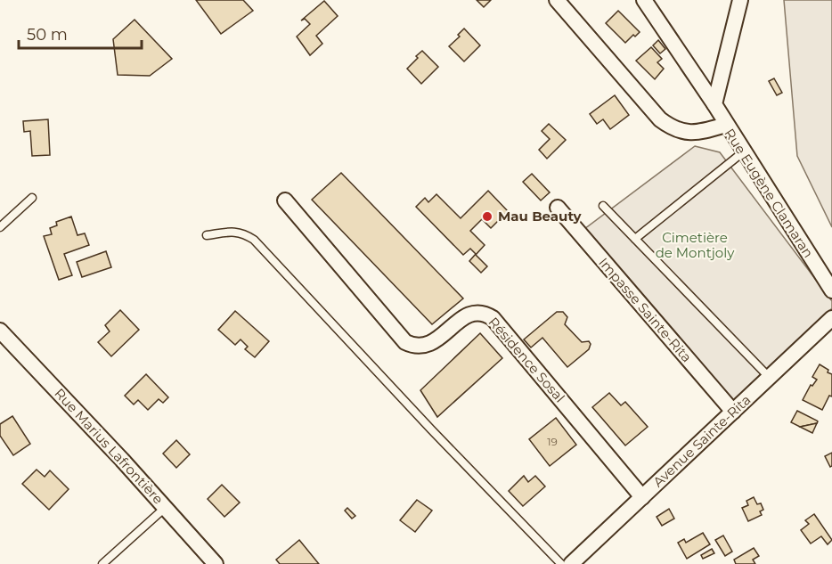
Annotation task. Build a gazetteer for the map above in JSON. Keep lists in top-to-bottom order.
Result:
{
  "streets": {
    "street": [
      "Rue Eugène Clamaran",
      "Impasse Sainte-Rita",
      "Résidence Sosal",
      "Avenue Sainte-Rita",
      "Rue Marius Lafrontière"
    ]
  },
  "crossings": [
    ["Impasse Sainte-Rita", "Avenue Sainte-Rita"],
    ["Résidence Sosal", "Avenue Sainte-Rita"]
  ],
  "parks": ["Cimetière de Montjoly"],
  "places": ["Mau Beauty"],
  "house_numbers": ["19"],
  "scale_bar": "50 m"
}
